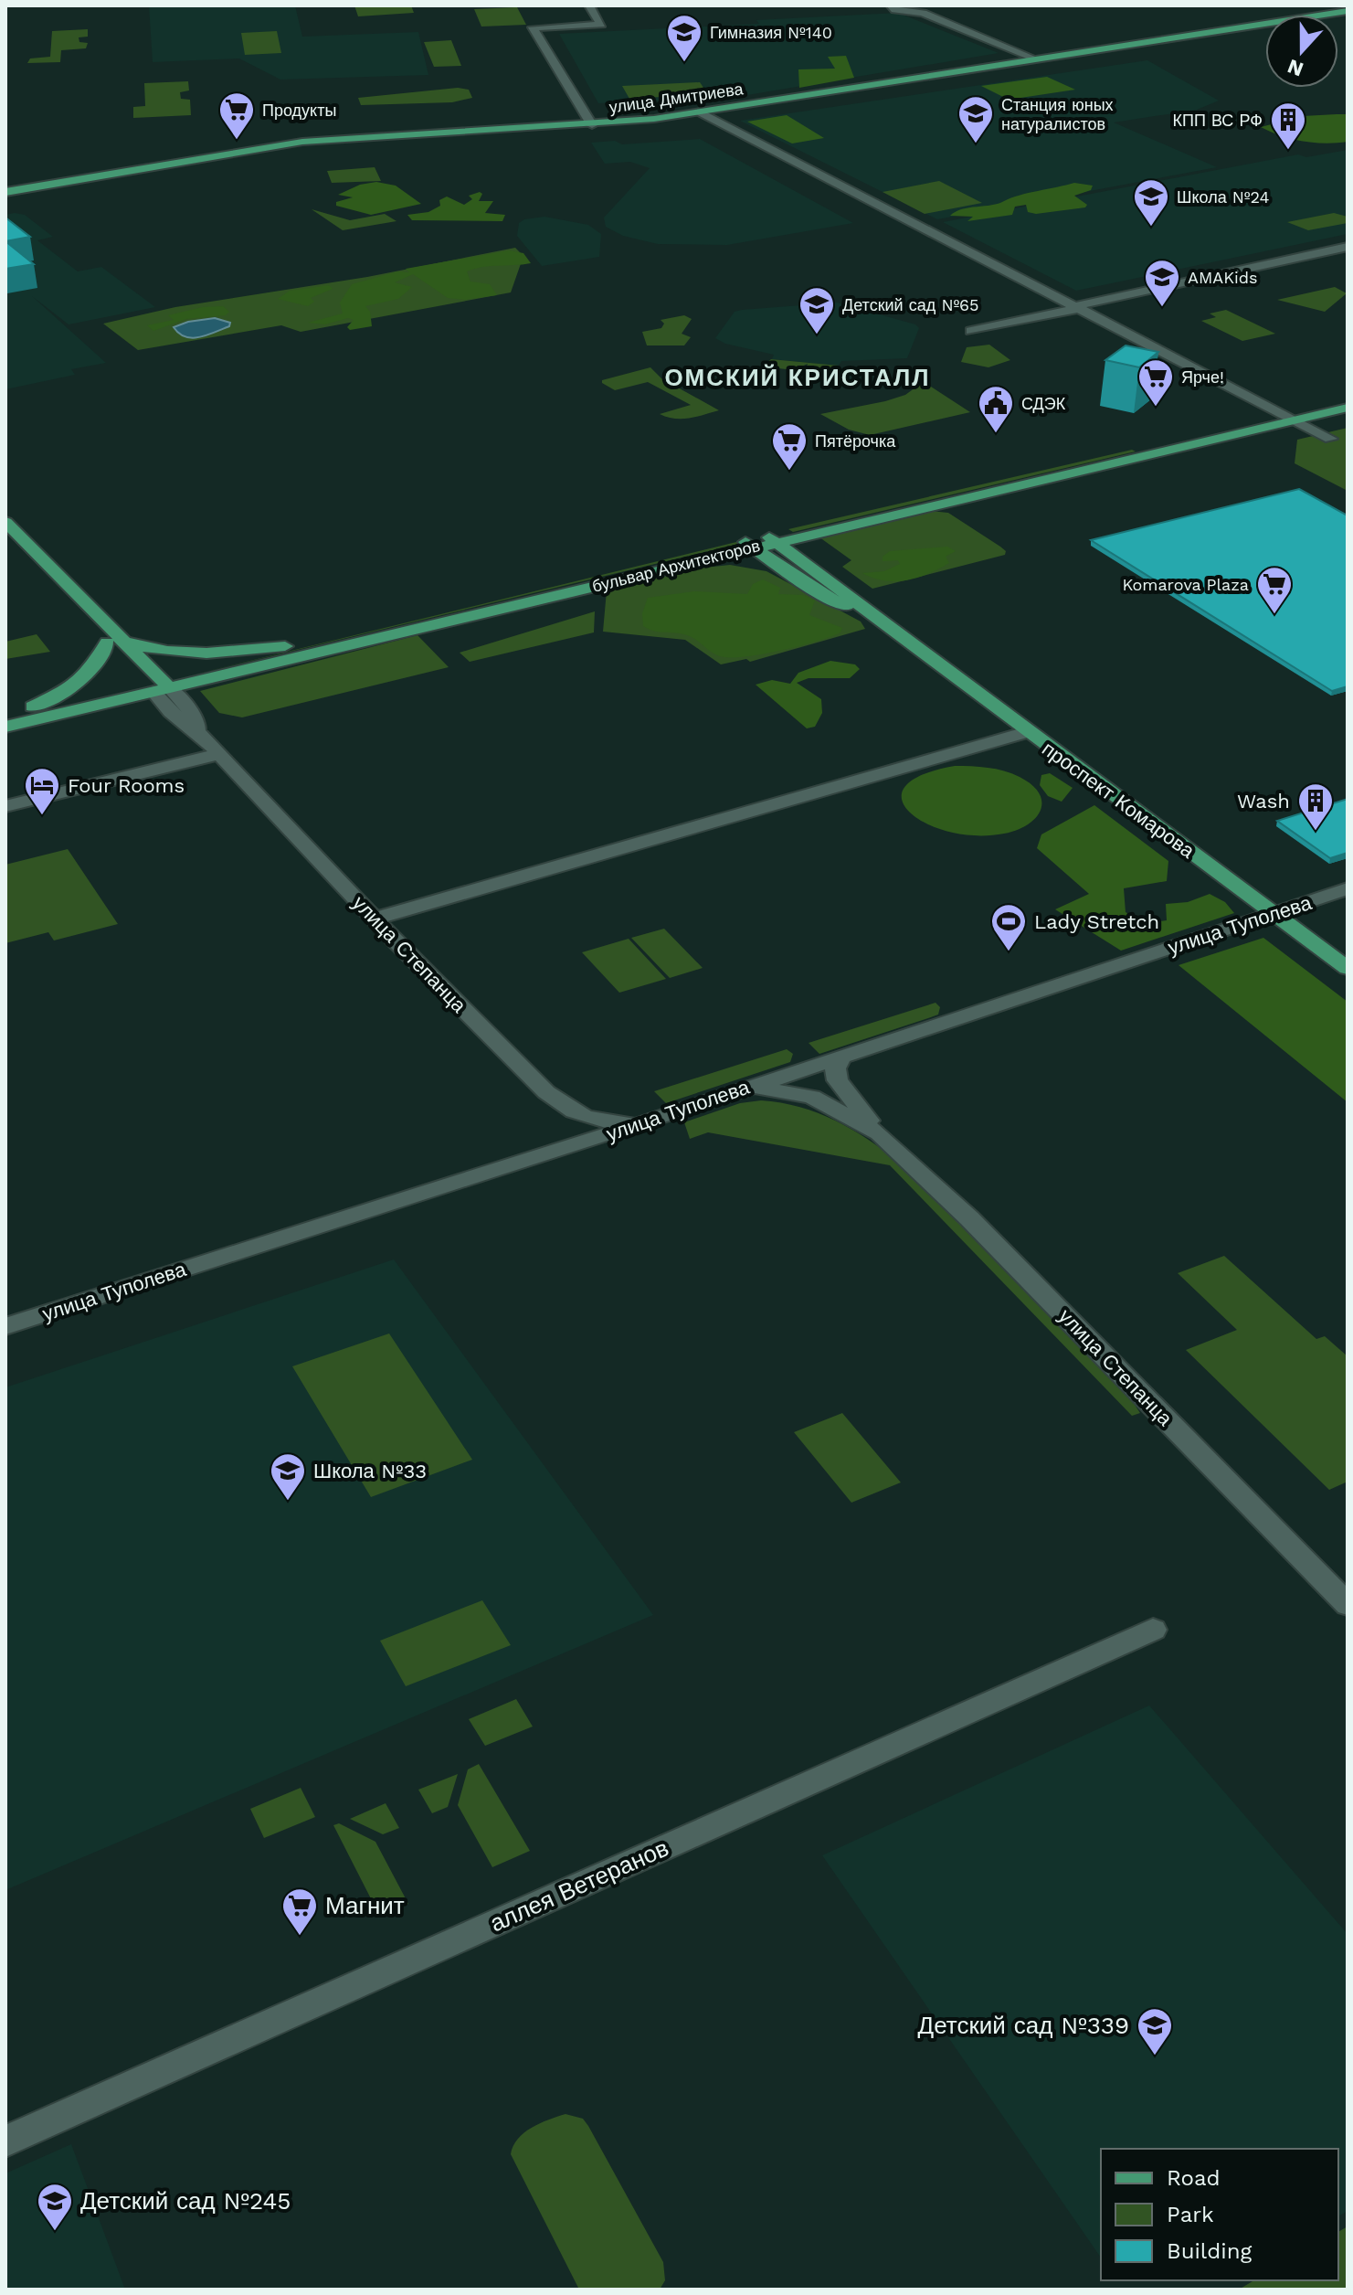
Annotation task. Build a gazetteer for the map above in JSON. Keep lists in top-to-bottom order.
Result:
{
  "streets": {
    "main road": ["улица Дмитриева", "бульвар Архитекторов", "проспект Комарова"],
    "street": ["улица Туполева", "улица Степанца", "аллея Ветеранов"]
  },
  "crossings": [
    ["бульвар Архитекторов", "проспект Комарова"],
    ["бульвар Архитекторов", "улица Степанца"],
    ["проспект Комарова", "улица Туполева"],
    ["улица Туполева", "улица Степанца"]
  ],
  "districts": ["ОМСКИЙ КРИСТАЛЛ"],
  "places": {
    "school or university": [
      "Гимназия №140",
      "Станция юных натуралистов",
      "Школа №24",
      "AMAKids",
      "Детский сад №65",
      "Школа №33",
      "Детский сад №339",
      "Детский сад №245"
    ],
    "supermarket": [
      "Продукты",
      "Ярче!",
      "Пятёрочка",
      "Komarova Plaza",
      "Магнит"
    ],
    "building": ["КПП ВС РФ", "Wash"],
    "public building": ["СДЭК"],
    "hotel": ["Four Rooms"],
    "sports": ["Lady Stretch"]
  },
  "legend": ["Road", "Park", "Building"],
  "north": "bottom"
}
